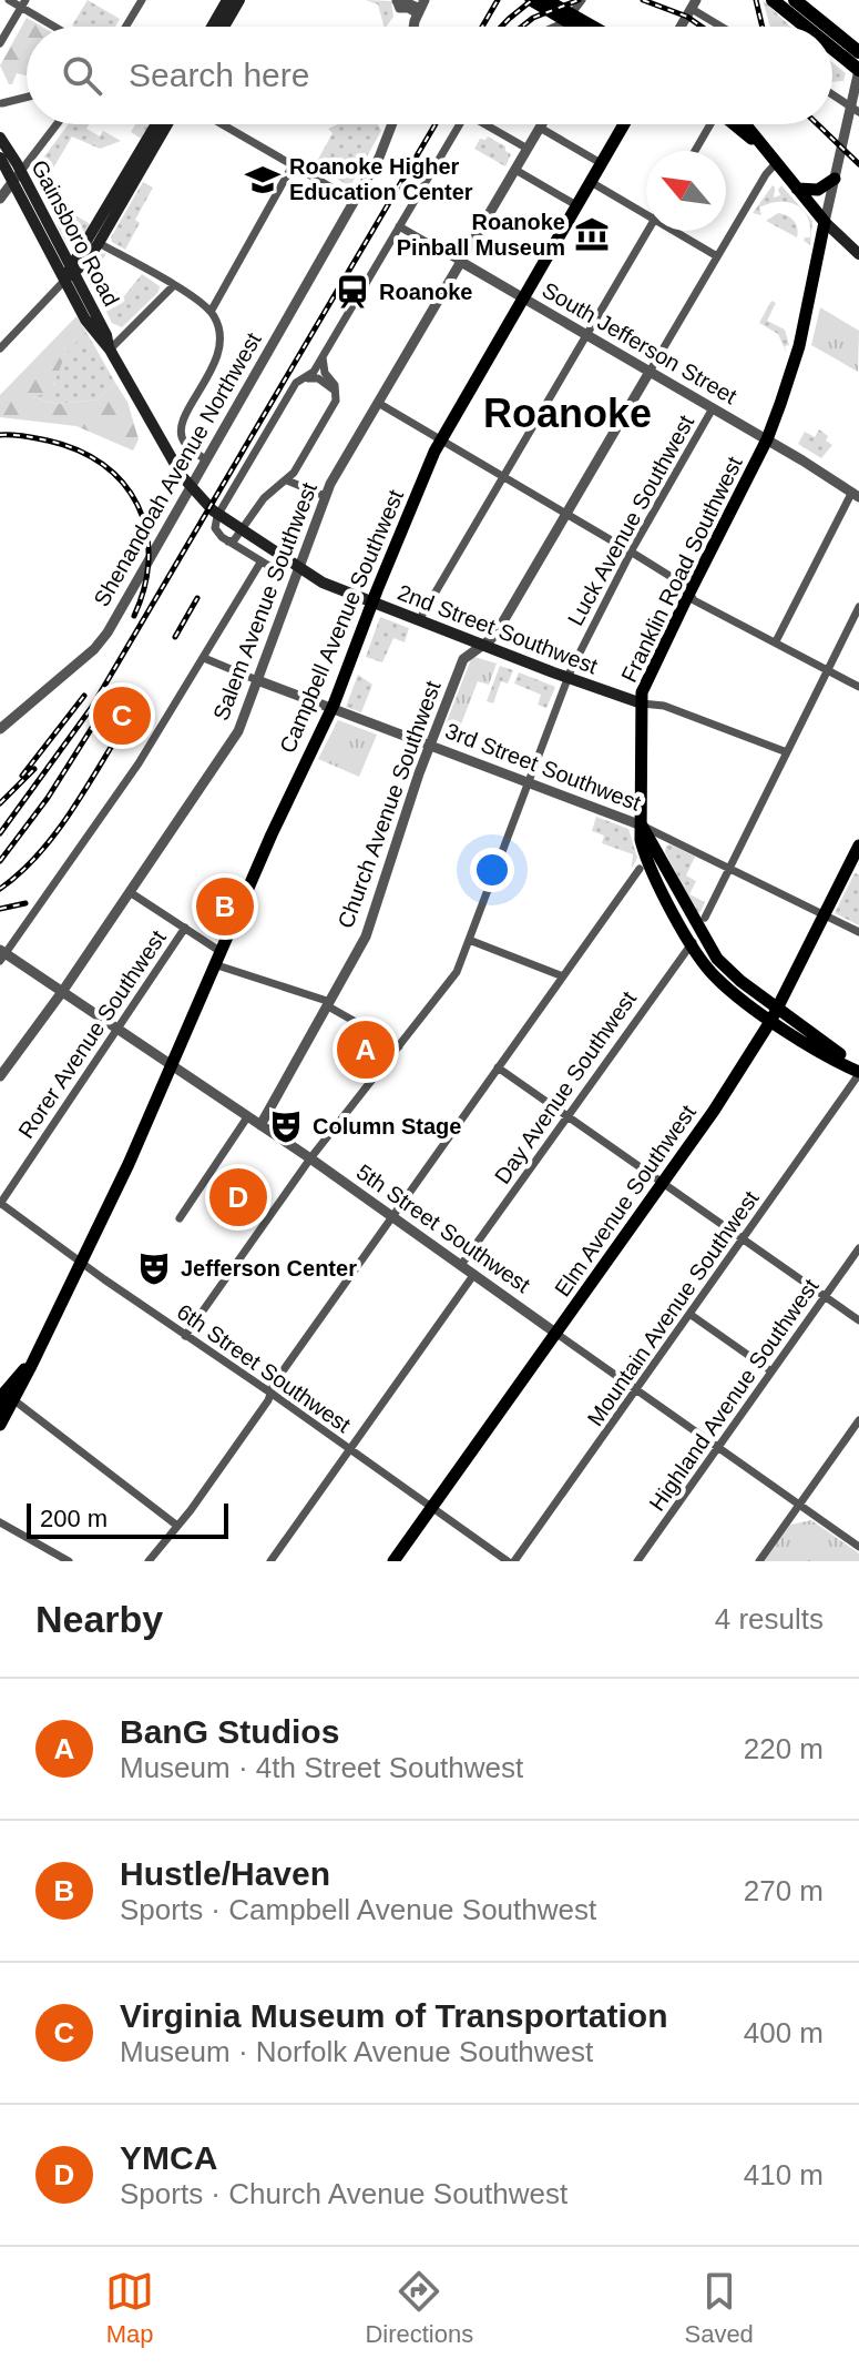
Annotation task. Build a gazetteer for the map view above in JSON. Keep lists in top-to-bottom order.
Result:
{
  "streets": {
    "main road": [
      "Gainsboro Road",
      "Franklin Road Southwest",
      "Campbell Avenue Southwest",
      "2nd Street Southwest",
      "Elm Avenue Southwest"
    ],
    "street": [
      "South Jefferson Street",
      "Shenandoah Avenue Northwest",
      "Luck Avenue Southwest",
      "Salem Avenue Southwest",
      "3rd Street Southwest",
      "Church Avenue Southwest",
      "Rorer Avenue Southwest",
      "Day Avenue Southwest",
      "5th Street Southwest",
      "Mountain Avenue Southwest",
      "6th Street Southwest",
      "Highland Avenue Southwest"
    ]
  },
  "crossings": [
    ["Gainsboro Road", "Salem Avenue Southwest"],
    ["Gainsboro Road", "2nd Street Southwest"],
    ["South Jefferson Street", "Luck Avenue Southwest"],
    ["South Jefferson Street", "Franklin Road Southwest"],
    ["South Jefferson Street", "Salem Avenue Southwest"],
    ["South Jefferson Street", "Campbell Avenue Southwest"],
    ["South Jefferson Street", "Church Avenue Southwest"],
    ["Luck Avenue Southwest", "2nd Street Southwest"],
    ["Luck Avenue Southwest", "3rd Street Southwest"],
    ["Luck Avenue Southwest", "5th Street Southwest"],
    ["Luck Avenue Southwest", "6th Street Southwest"],
    ["Franklin Road Southwest", "2nd Street Southwest"],
    ["Franklin Road Southwest", "3rd Street Southwest"],
    ["Franklin Road Southwest", "Day Avenue Southwest"],
    ["Franklin Road Southwest", "Elm Avenue Southwest"],
    ["Franklin Road Southwest", "Mountain Avenue Southwest"],
    ["Salem Avenue Southwest", "2nd Street Southwest"],
    ["Salem Avenue Southwest", "3rd Street Southwest"],
    ["Salem Avenue Southwest", "5th Street Southwest"],
    ["Campbell Avenue Southwest", "2nd Street Southwest"],
    ["Campbell Avenue Southwest", "3rd Street Southwest"],
    ["Campbell Avenue Southwest", "5th Street Southwest"],
    ["Campbell Avenue Southwest", "6th Street Southwest"],
    ["2nd Street Southwest", "Church Avenue Southwest"],
    ["3rd Street Southwest", "Church Avenue Southwest"],
    ["3rd Street Southwest", "Elm Avenue Southwest"],
    ["Church Avenue Southwest", "5th Street Southwest"],
    ["Rorer Avenue Southwest", "5th Street Southwest"],
    ["Rorer Avenue Southwest", "6th Street Southwest"],
    ["Day Avenue Southwest", "5th Street Southwest"],
    ["Elm Avenue Southwest", "5th Street Southwest"],
    ["Elm Avenue Southwest", "6th Street Southwest"],
    ["5th Street Southwest", "Mountain Avenue Southwest"],
    ["5th Street Southwest", "Highland Avenue Southwest"],
    ["Mountain Avenue Southwest", "6th Street Southwest"]
  ],
  "districts": ["Roanoke"],
  "places": {
    "school or university": ["Roanoke Higher Education Center"],
    "museum": ["Roanoke Pinball Museum"],
    "station": ["Roanoke"],
    "theatre": ["Column Stage", "Jefferson Center"]
  },
  "scale_bar": "200 m",
  "north": "top left",
  "page": {
    "search": "Search here",
    "pins": [
      "C",
      "B",
      "A",
      "D"
    ],
    "scale": "200 m",
    "heading": ["Nearby", "4 results"],
    "list": [
      {
        "mark": "A",
        "name": "BanG Studios",
        "note": "Museum · 4th Street Southwest",
        "value": "220 m"
      },
      {
        "mark": "B",
        "name": "Hustle/Haven",
        "note": "Sports · Campbell Avenue Southwest",
        "value": "270 m"
      },
      {
        "mark": "C",
        "name": "Virginia Museum of Transportation",
        "note": "Museum · Norfolk Avenue Southwest",
        "value": "400 m"
      },
      {
        "mark": "D",
        "name": "YMCA",
        "note": "Sports · Church Avenue Southwest",
        "value": "410 m"
      }
    ],
    "nav": ["Map", "Directions", "Saved"]
  }
}
